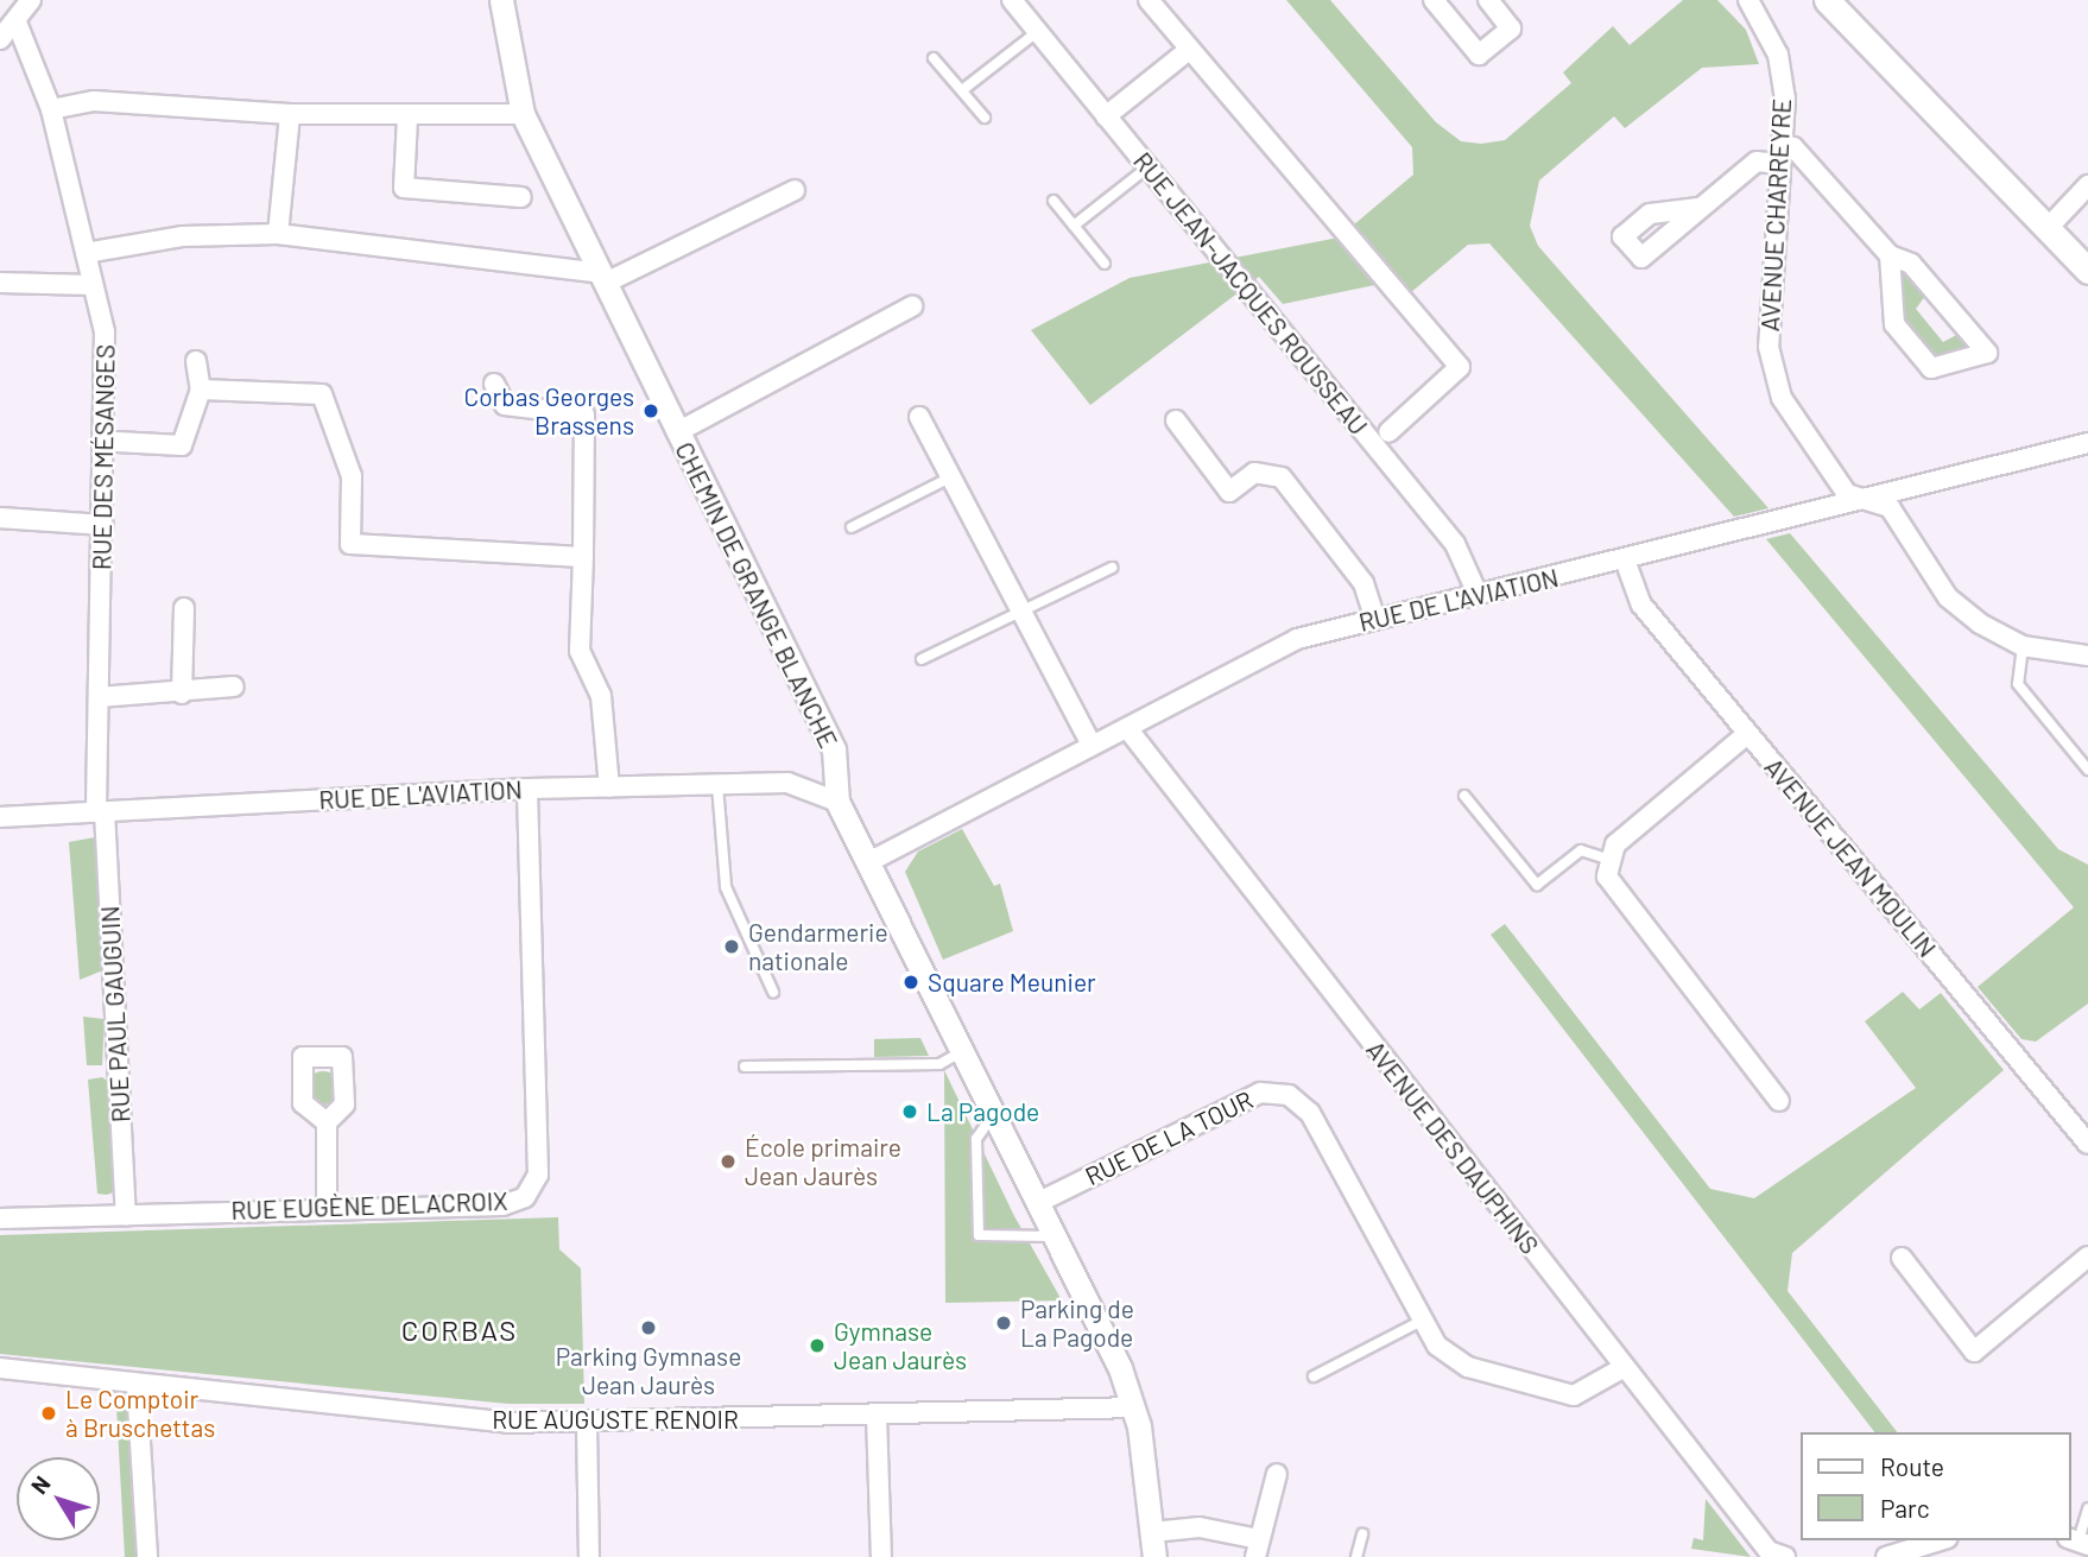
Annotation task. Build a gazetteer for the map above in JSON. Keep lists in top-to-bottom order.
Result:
{
  "streets": {
    "street": [
      "AVENUE CHARREYRE",
      "RUE JEAN-JACQUES ROUSSEAU",
      "RUE DES MÉSANGES",
      "CHEMIN DE GRANGE BLANCHE",
      "RUE DE L'AVIATION",
      "AVENUE JEAN MOULIN",
      "RUE PAUL GAUGUIN",
      "RUE DE LA TOUR",
      "AVENUE DES DAUPHINS",
      "RUE EUGÈNE DELACROIX",
      "RUE AUGUSTE RENOIR"
    ]
  },
  "crossings": [
    ["AVENUE CHARREYRE", "RUE DE L'AVIATION"],
    ["RUE JEAN-JACQUES ROUSSEAU", "RUE DE L'AVIATION"],
    ["RUE DES MÉSANGES", "RUE DE L'AVIATION"],
    ["RUE DES MÉSANGES", "RUE PAUL GAUGUIN"],
    ["CHEMIN DE GRANGE BLANCHE", "RUE DE L'AVIATION"],
    ["CHEMIN DE GRANGE BLANCHE", "RUE DE LA TOUR"],
    ["CHEMIN DE GRANGE BLANCHE", "RUE AUGUSTE RENOIR"],
    ["RUE DE L'AVIATION", "AVENUE JEAN MOULIN"],
    ["RUE DE L'AVIATION", "RUE PAUL GAUGUIN"],
    ["RUE DE L'AVIATION", "AVENUE DES DAUPHINS"],
    ["RUE DE L'AVIATION", "RUE EUGÈNE DELACROIX"],
    ["RUE PAUL GAUGUIN", "RUE EUGÈNE DELACROIX"],
    ["RUE DE LA TOUR", "AVENUE DES DAUPHINS"]
  ],
  "districts": ["CORBAS"],
  "places": [
    "Corbas Georges Brassens",
    "Gendarmerie nationale",
    "Square Meunier",
    "La Pagode",
    "École primaire Jean Jaurès",
    "Parking de La Pagode",
    "Parking Gymnase Jean Jaurès",
    "Gymnase Jean Jaurès",
    "Le Comptoir à Bruschettas"
  ],
  "legend": ["Route", "Parc"],
  "north": "top left"
}
